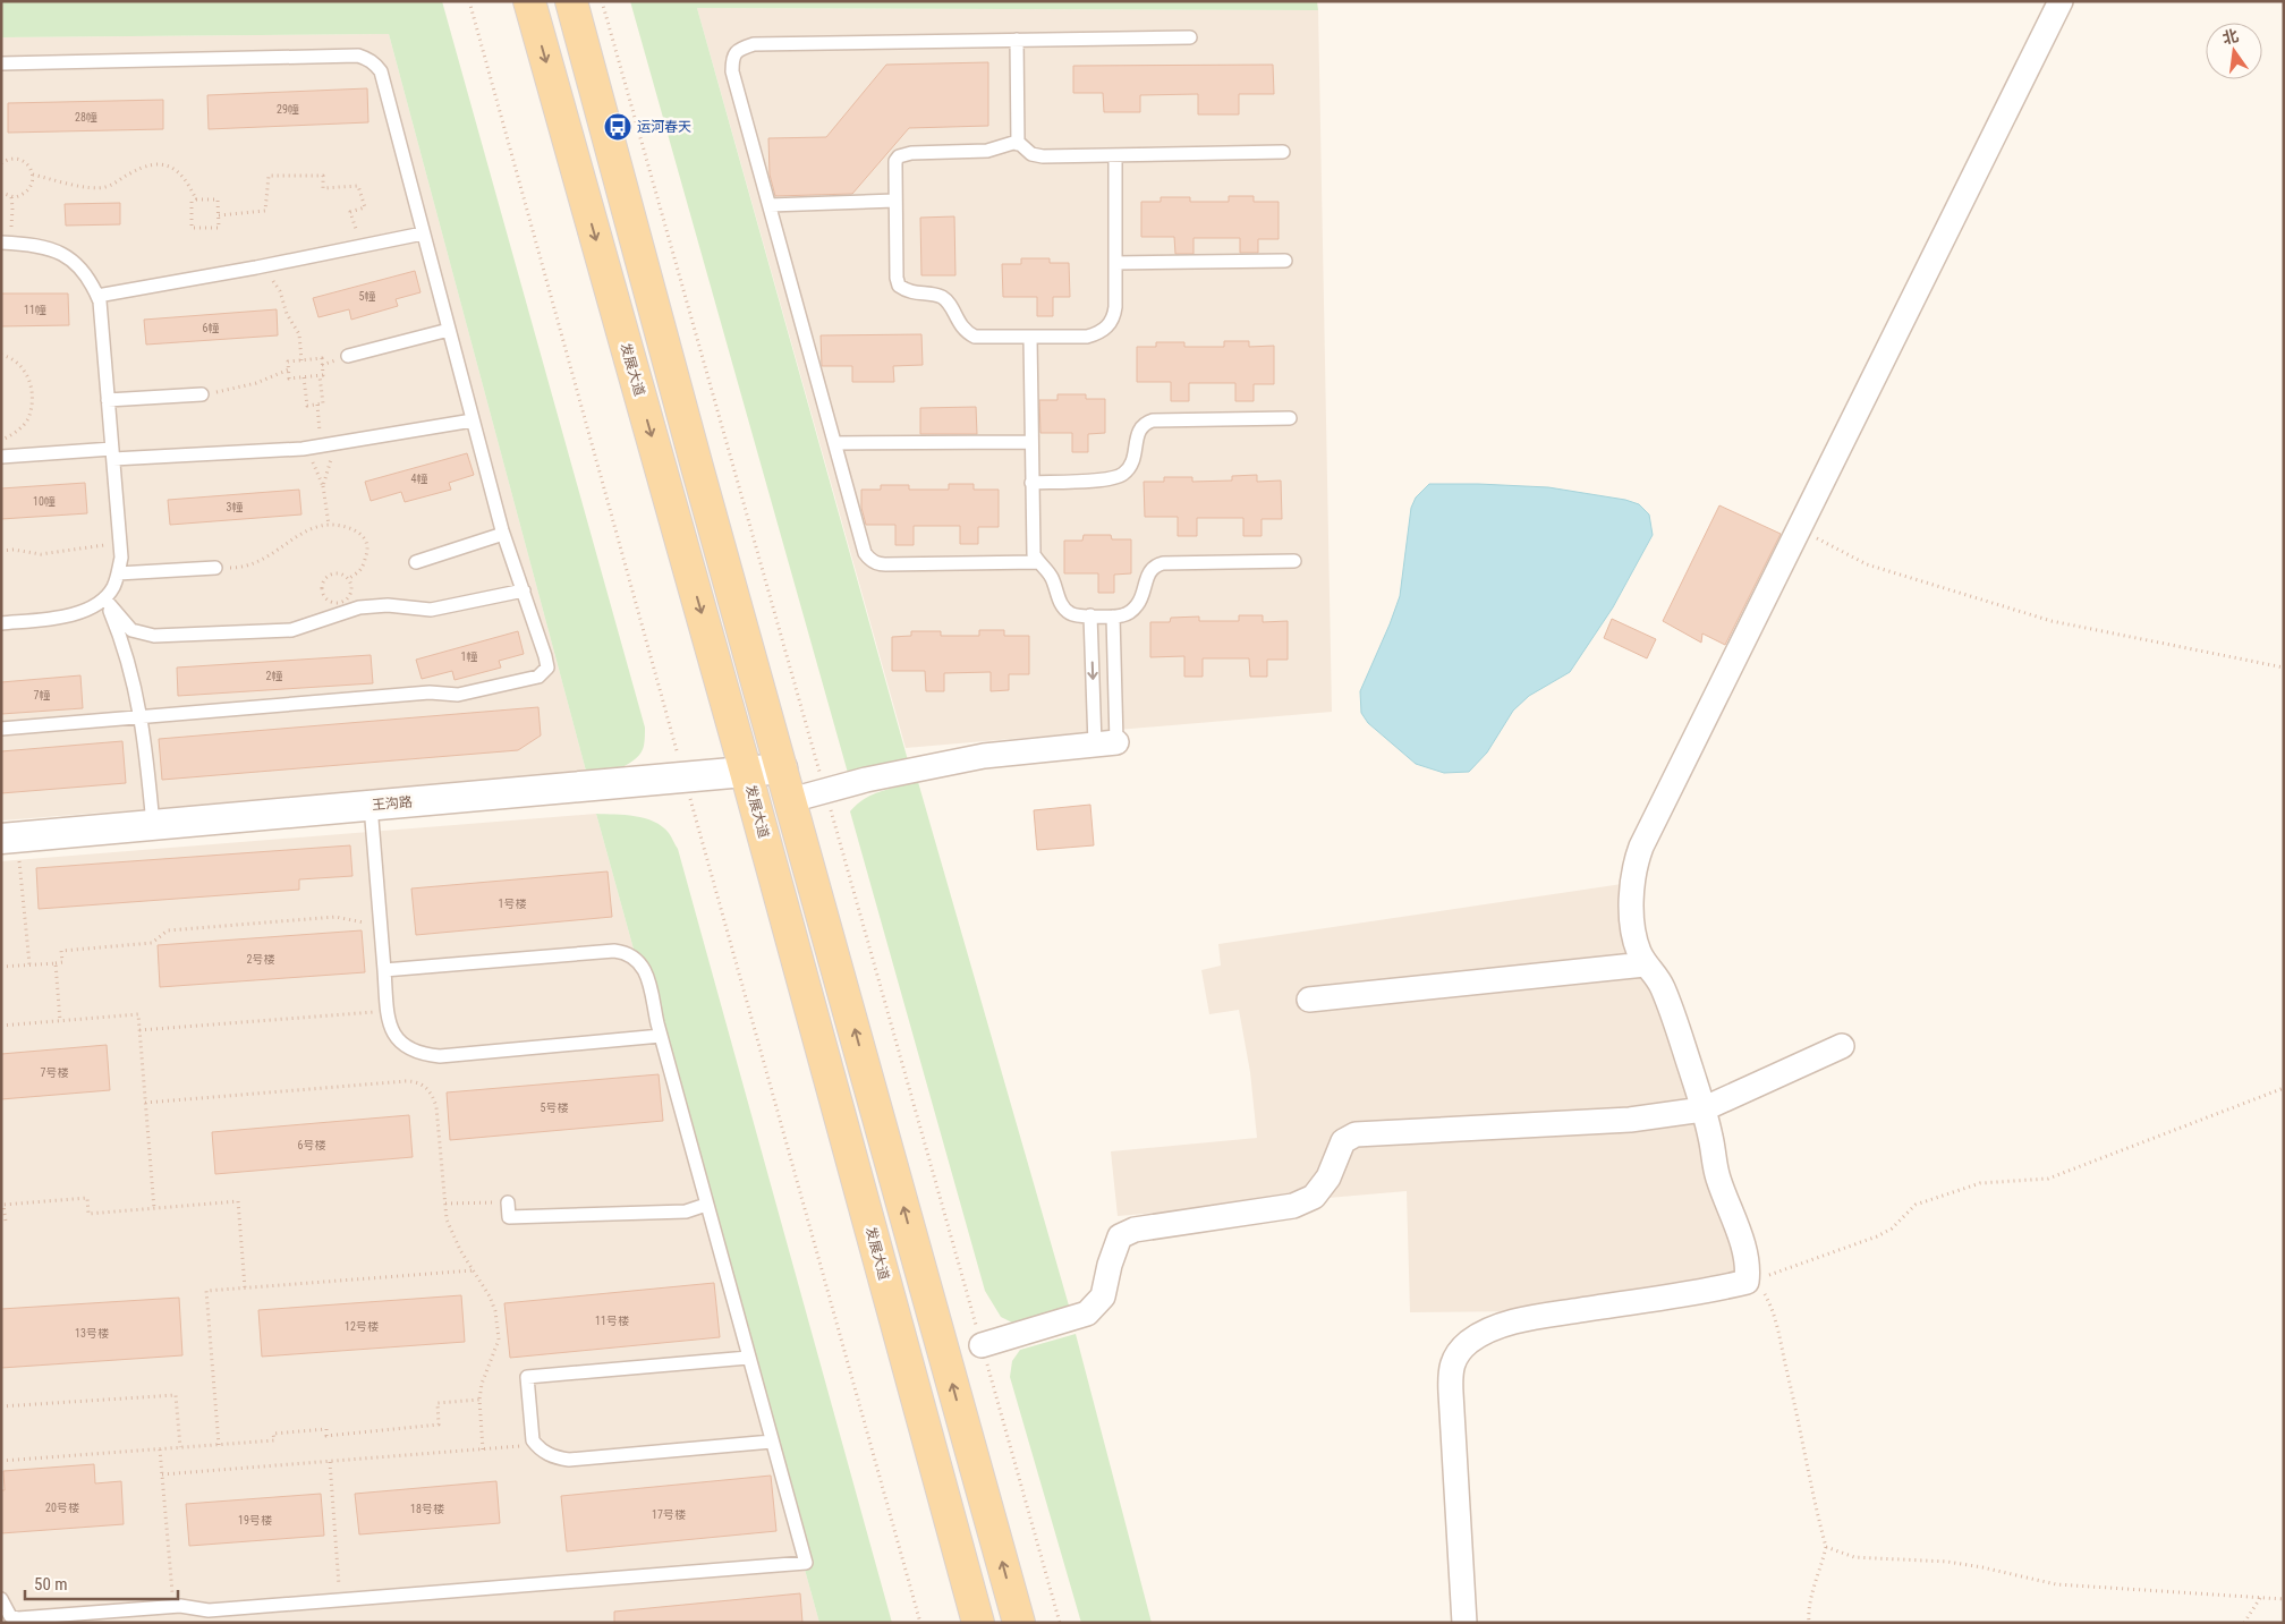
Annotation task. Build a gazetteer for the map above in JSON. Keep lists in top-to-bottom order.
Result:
{
  "streets": {
    "main road": ["发展大道"],
    "street": ["王沟路"]
  },
  "crossings": [
    ["发展大道", "王沟路"]
  ],
  "places": {
    "bus stop": ["运河春天"]
  },
  "house_numbers": [
    "29幢",
    "28幢",
    "5幢",
    "11幢",
    "6幢",
    "4幢",
    "10幢",
    "3幢",
    "1幢",
    "2幢",
    "7幢",
    "1号楼",
    "2号楼",
    "7号楼",
    "5号楼",
    "6号楼",
    "11号楼",
    "12号楼",
    "13号楼",
    "20号楼",
    "18号楼",
    "17号楼",
    "19号楼"
  ],
  "scale_bar": "50 m",
  "north": "top"
}
